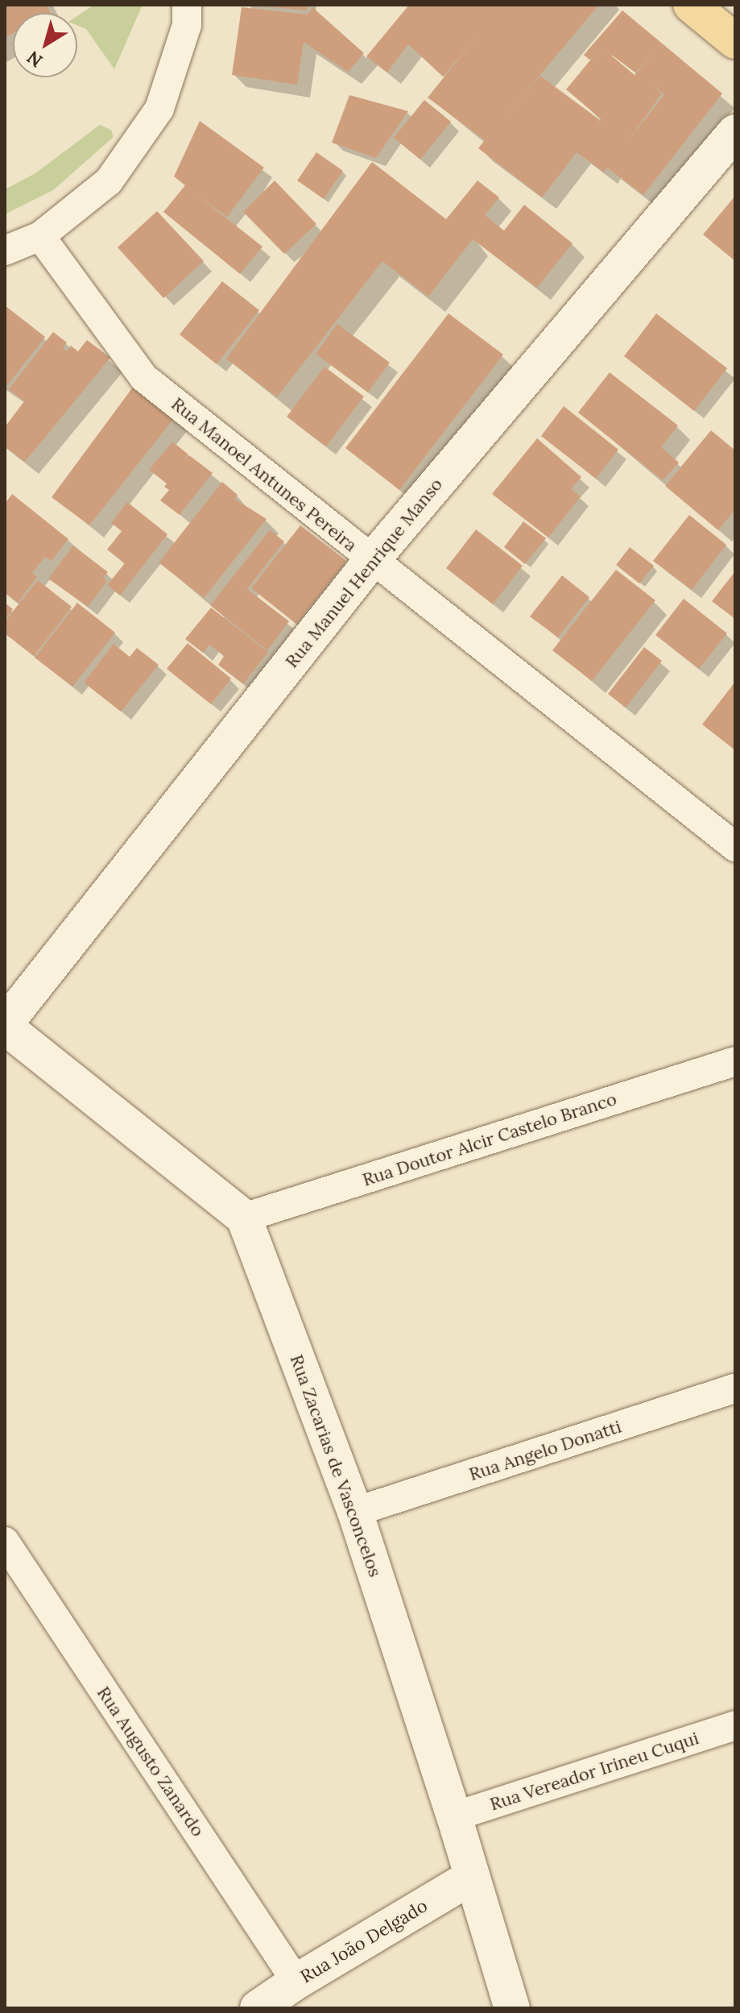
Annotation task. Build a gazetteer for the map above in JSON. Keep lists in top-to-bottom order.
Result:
{
  "streets": {
    "street": [
      "Rua Manoel Antunes Pereira",
      "Rua Manuel Henrique Manso",
      "Rua Doutor Alcir Castelo Branco",
      "Rua Angelo Donatti",
      "Rua Zacarias de Vasconcelos",
      "Rua Augusto Zanardo",
      "Rua Vereador Irineu Cuqui",
      "Rua João Delgado"
    ]
  },
  "crossings": [
    ["Rua Manoel Antunes Pereira", "Rua Manuel Henrique Manso"],
    ["Rua Doutor Alcir Castelo Branco", "Rua Zacarias de Vasconcelos"],
    ["Rua Angelo Donatti", "Rua Zacarias de Vasconcelos"],
    ["Rua Zacarias de Vasconcelos", "Rua Vereador Irineu Cuqui"],
    ["Rua Zacarias de Vasconcelos", "Rua João Delgado"],
    ["Rua Augusto Zanardo", "Rua João Delgado"]
  ],
  "north": "bottom left"
}
